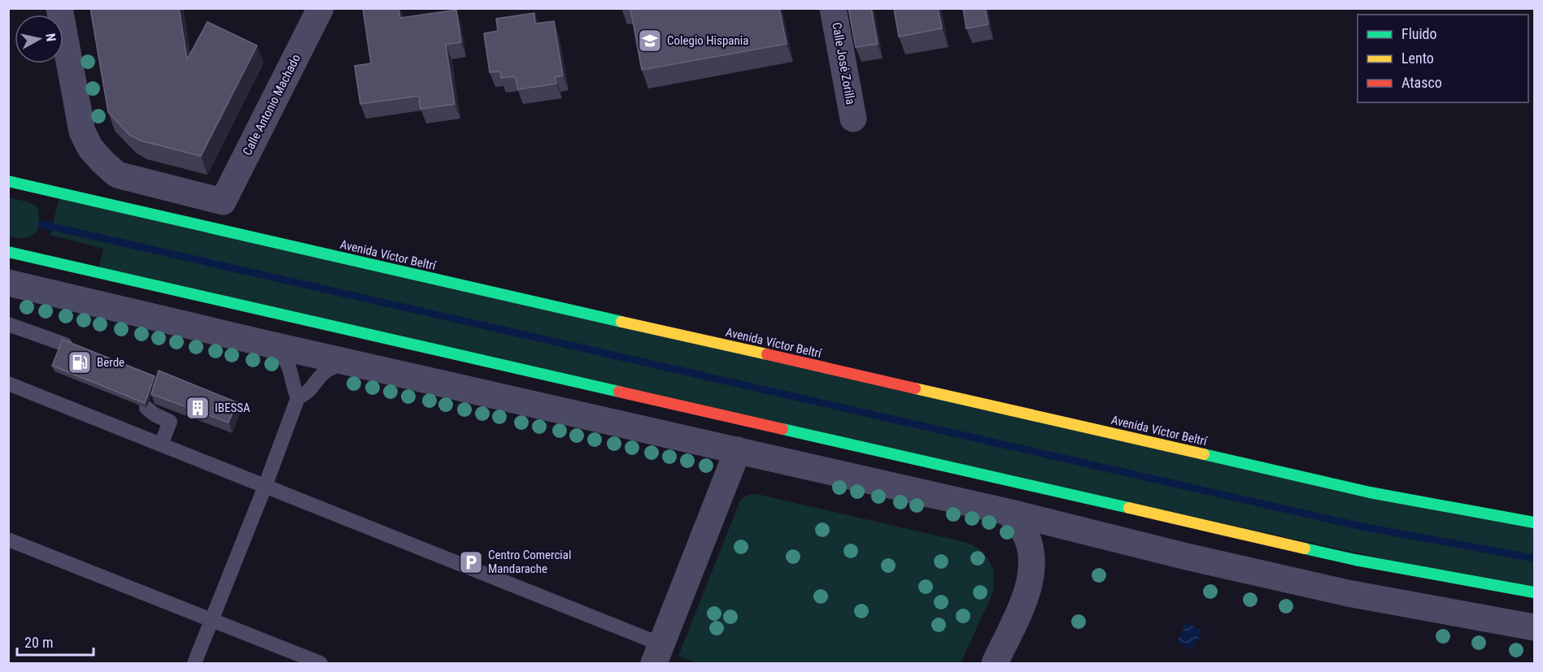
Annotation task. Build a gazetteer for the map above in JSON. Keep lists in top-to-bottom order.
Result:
{
  "streets": {
    "main road": ["Avenida Víctor Beltrí"],
    "street": ["Calle José Zorilla", "Calle Antonio Machado"]
  },
  "places": {
    "school or university": ["Colegio Hispania"],
    "fuel station": ["Berde"],
    "building": ["IBESSA"],
    "parking": ["Centro Comercial Mandarache"]
  },
  "legend": ["Fluido", "Lento", "Atasco"],
  "scale_bar": "20 m",
  "north": "right"
}
